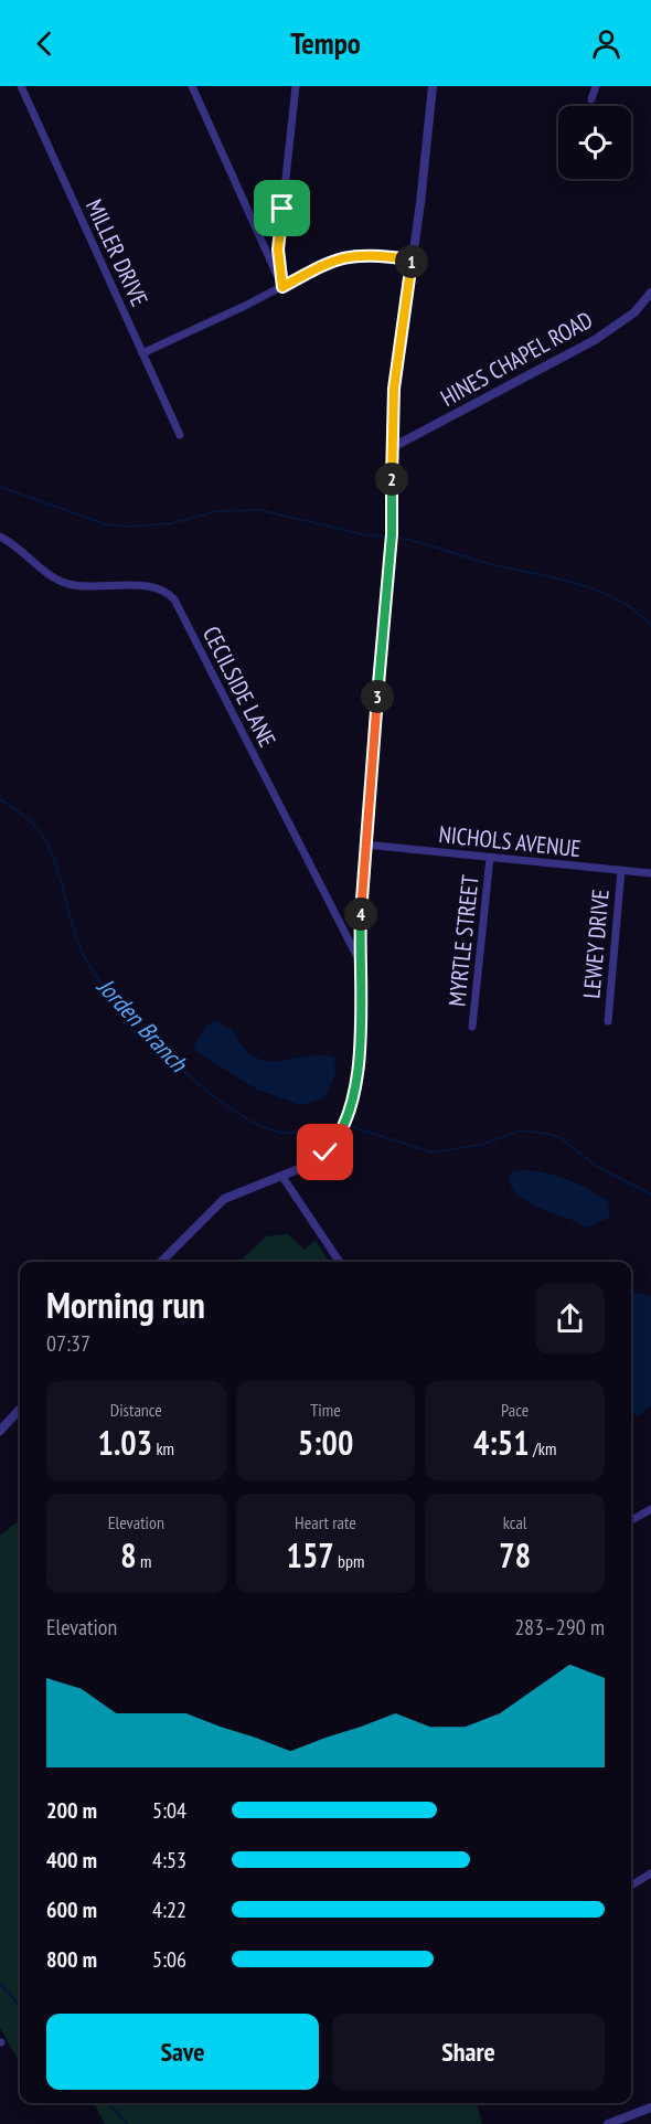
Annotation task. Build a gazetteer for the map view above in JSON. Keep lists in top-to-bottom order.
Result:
{
  "streets": {
    "street": [
      "MILLER DRIVE",
      "HINES CHAPEL ROAD",
      "CECILSIDE LANE",
      "NICHOLS AVENUE",
      "MYRTLE STREET",
      "LEWEY DRIVE"
    ]
  },
  "crossings": [
    ["NICHOLS AVENUE", "MYRTLE STREET"],
    ["NICHOLS AVENUE", "LEWEY DRIVE"]
  ],
  "water": ["Jorden Branch"],
  "page": {
    "header": "Tempo",
    "pins": [
      "1",
      "2",
      "3",
      "4"
    ],
    "heading": ["Morning run", "07:37"],
    "stats": [
      ["Distance", "1.03 km"],
      ["Time", "5:00"],
      ["Pace", "4:51 /km"],
      ["Elevation", "8 m"],
      ["Heart rate", "157 bpm"],
      ["kcal", "78"]
    ],
    "chart": ["Elevation", "283–290 m"],
    "list": [
      {
        "name": "200 m",
        "note": "5:04"
      },
      {
        "name": "400 m",
        "note": "4:53"
      },
      {
        "name": "600 m",
        "note": "4:22"
      },
      {
        "name": "800 m",
        "note": "5:06"
      }
    ],
    "buttons": ["Save", "Share"]
  }
}
